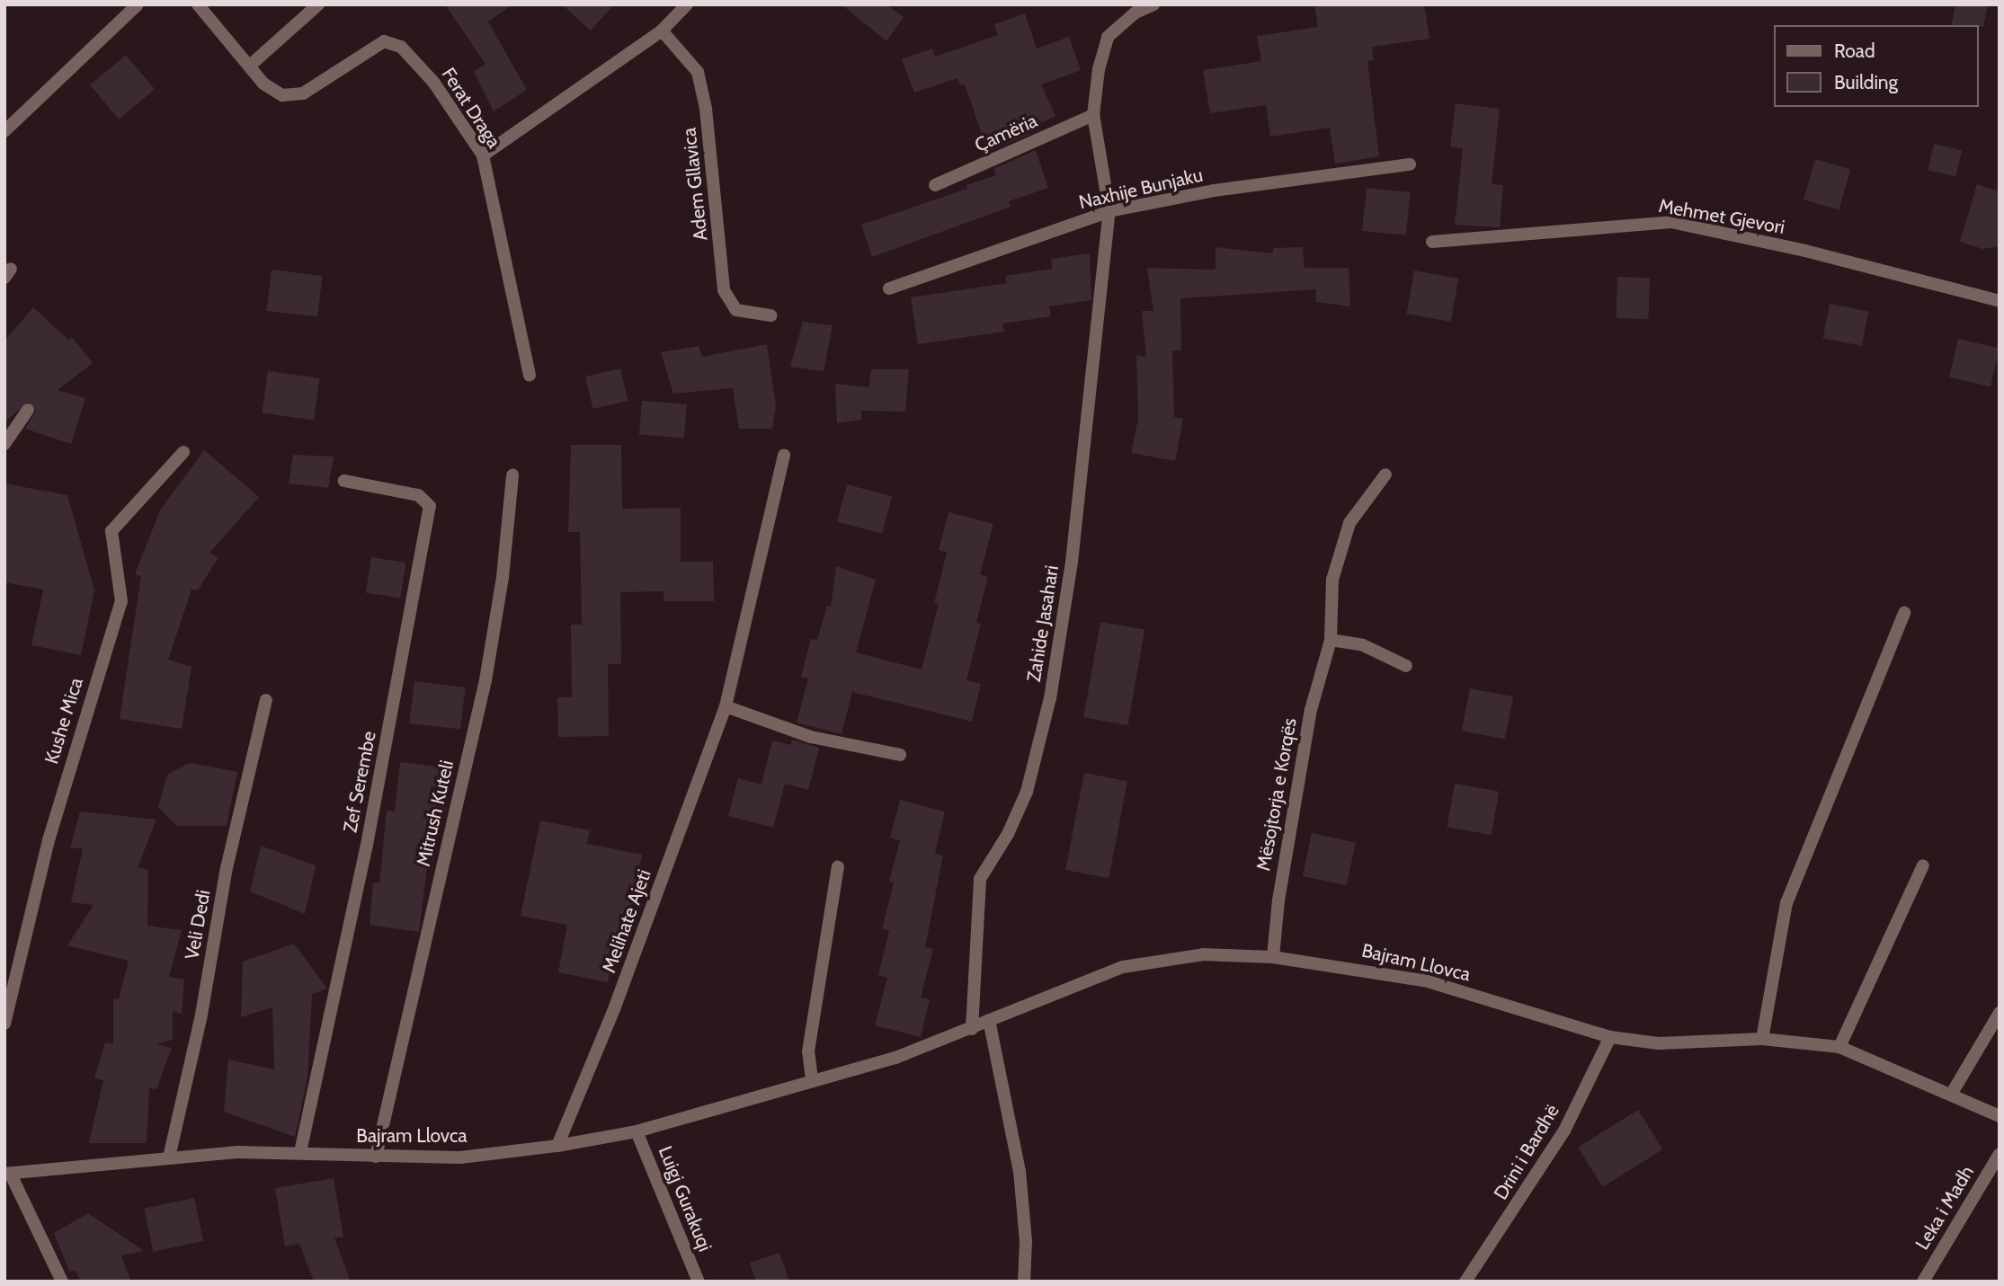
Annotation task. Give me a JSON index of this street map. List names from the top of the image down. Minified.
{"streets":{"street":["Ferat Draga","Çamëria","Adem Gllavica","Naxhije Bunjaku","Mehmet Gjevori","Zahide Jasahari","Kushe Mica","Zef Serembe","Mësojtorja e Korqës","Mitrush Kuteli","Melihate Ajeti","Veli Dedi","Bajram Llovca","Drini i Bardhë","Luigj Gurakuqi","Leka i Madh"]},"crossings":[["Naxhije Bunjaku","Zahide Jasahari"],["Zahide Jasahari","Bajram Llovca"],["Zef Serembe","Bajram Llovca"],["Mësojtorja e Korqës","Bajram Llovca"],["Mitrush Kuteli","Bajram Llovca"],["Melihate Ajeti","Bajram Llovca"],["Veli Dedi","Bajram Llovca"],["Bajram Llovca","Drini i Bardhë"],["Bajram Llovca","Luigj Gurakuqi"]],"legend":["Road","Building"]}
